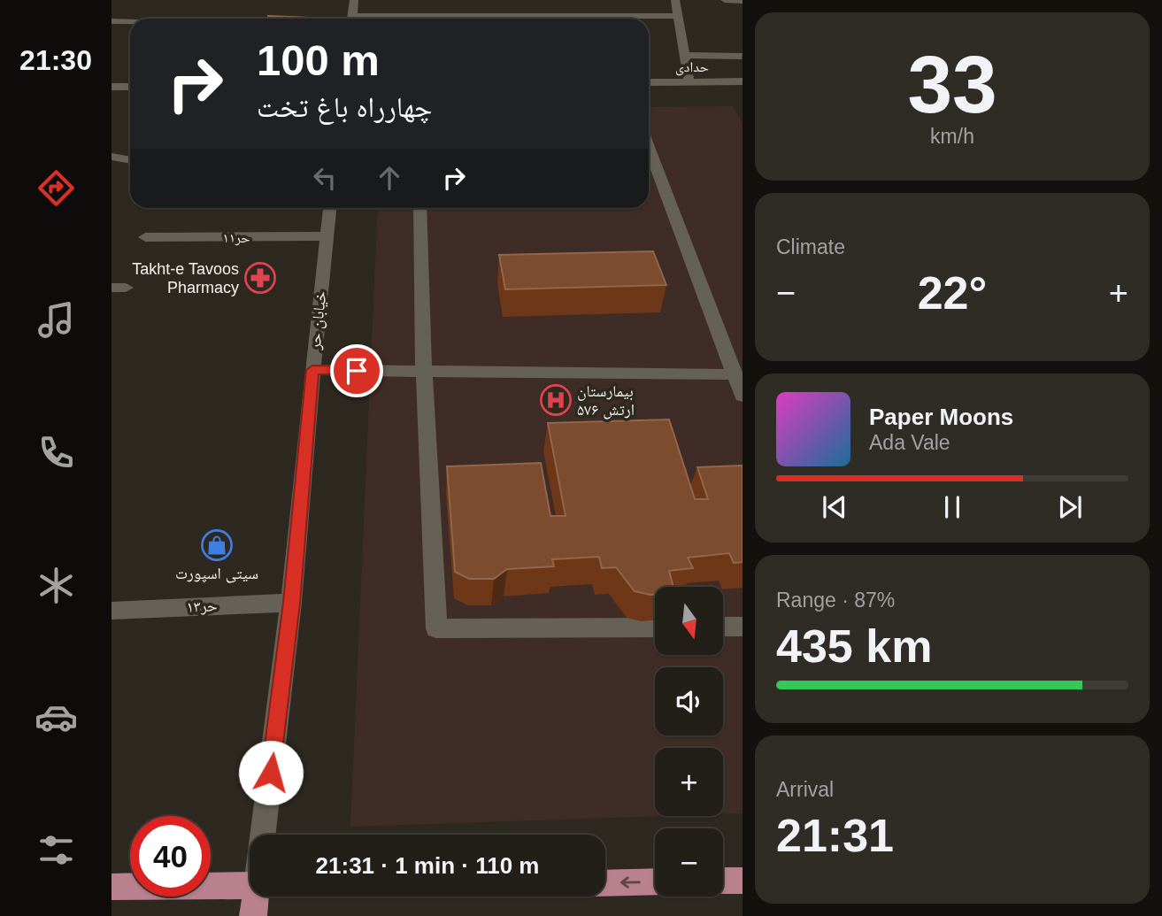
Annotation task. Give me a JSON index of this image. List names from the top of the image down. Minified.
{"streets":{"street":["حدادی","حر۱۱","خیابان حر","حر۱۳"]},"crossings":[["حر۱۱","خیابان حر"],["خیابان حر","حر۱۳"]],"places":{"pharmacy":["Takht-e Tavoos Pharmacy"],"hospital":["بیمارستان ۵۷۶ ارتش"],"shop":["سیتی اسپورت"]},"north":"bottom","page":{"tabs":"21:30","tile":[["33","km/h"],"Climate",["Range · 87%","435 km"],["Arrival","21:31"]],"turn":["100 m","چهارراه باغ تخت"],"heat":["−","22°","+"],"song":["Paper Moons","Ada Vale"],"map_buttons":["+","−"],"limit":"40","trip":"21:31 · 1 min · 110 m"}}
